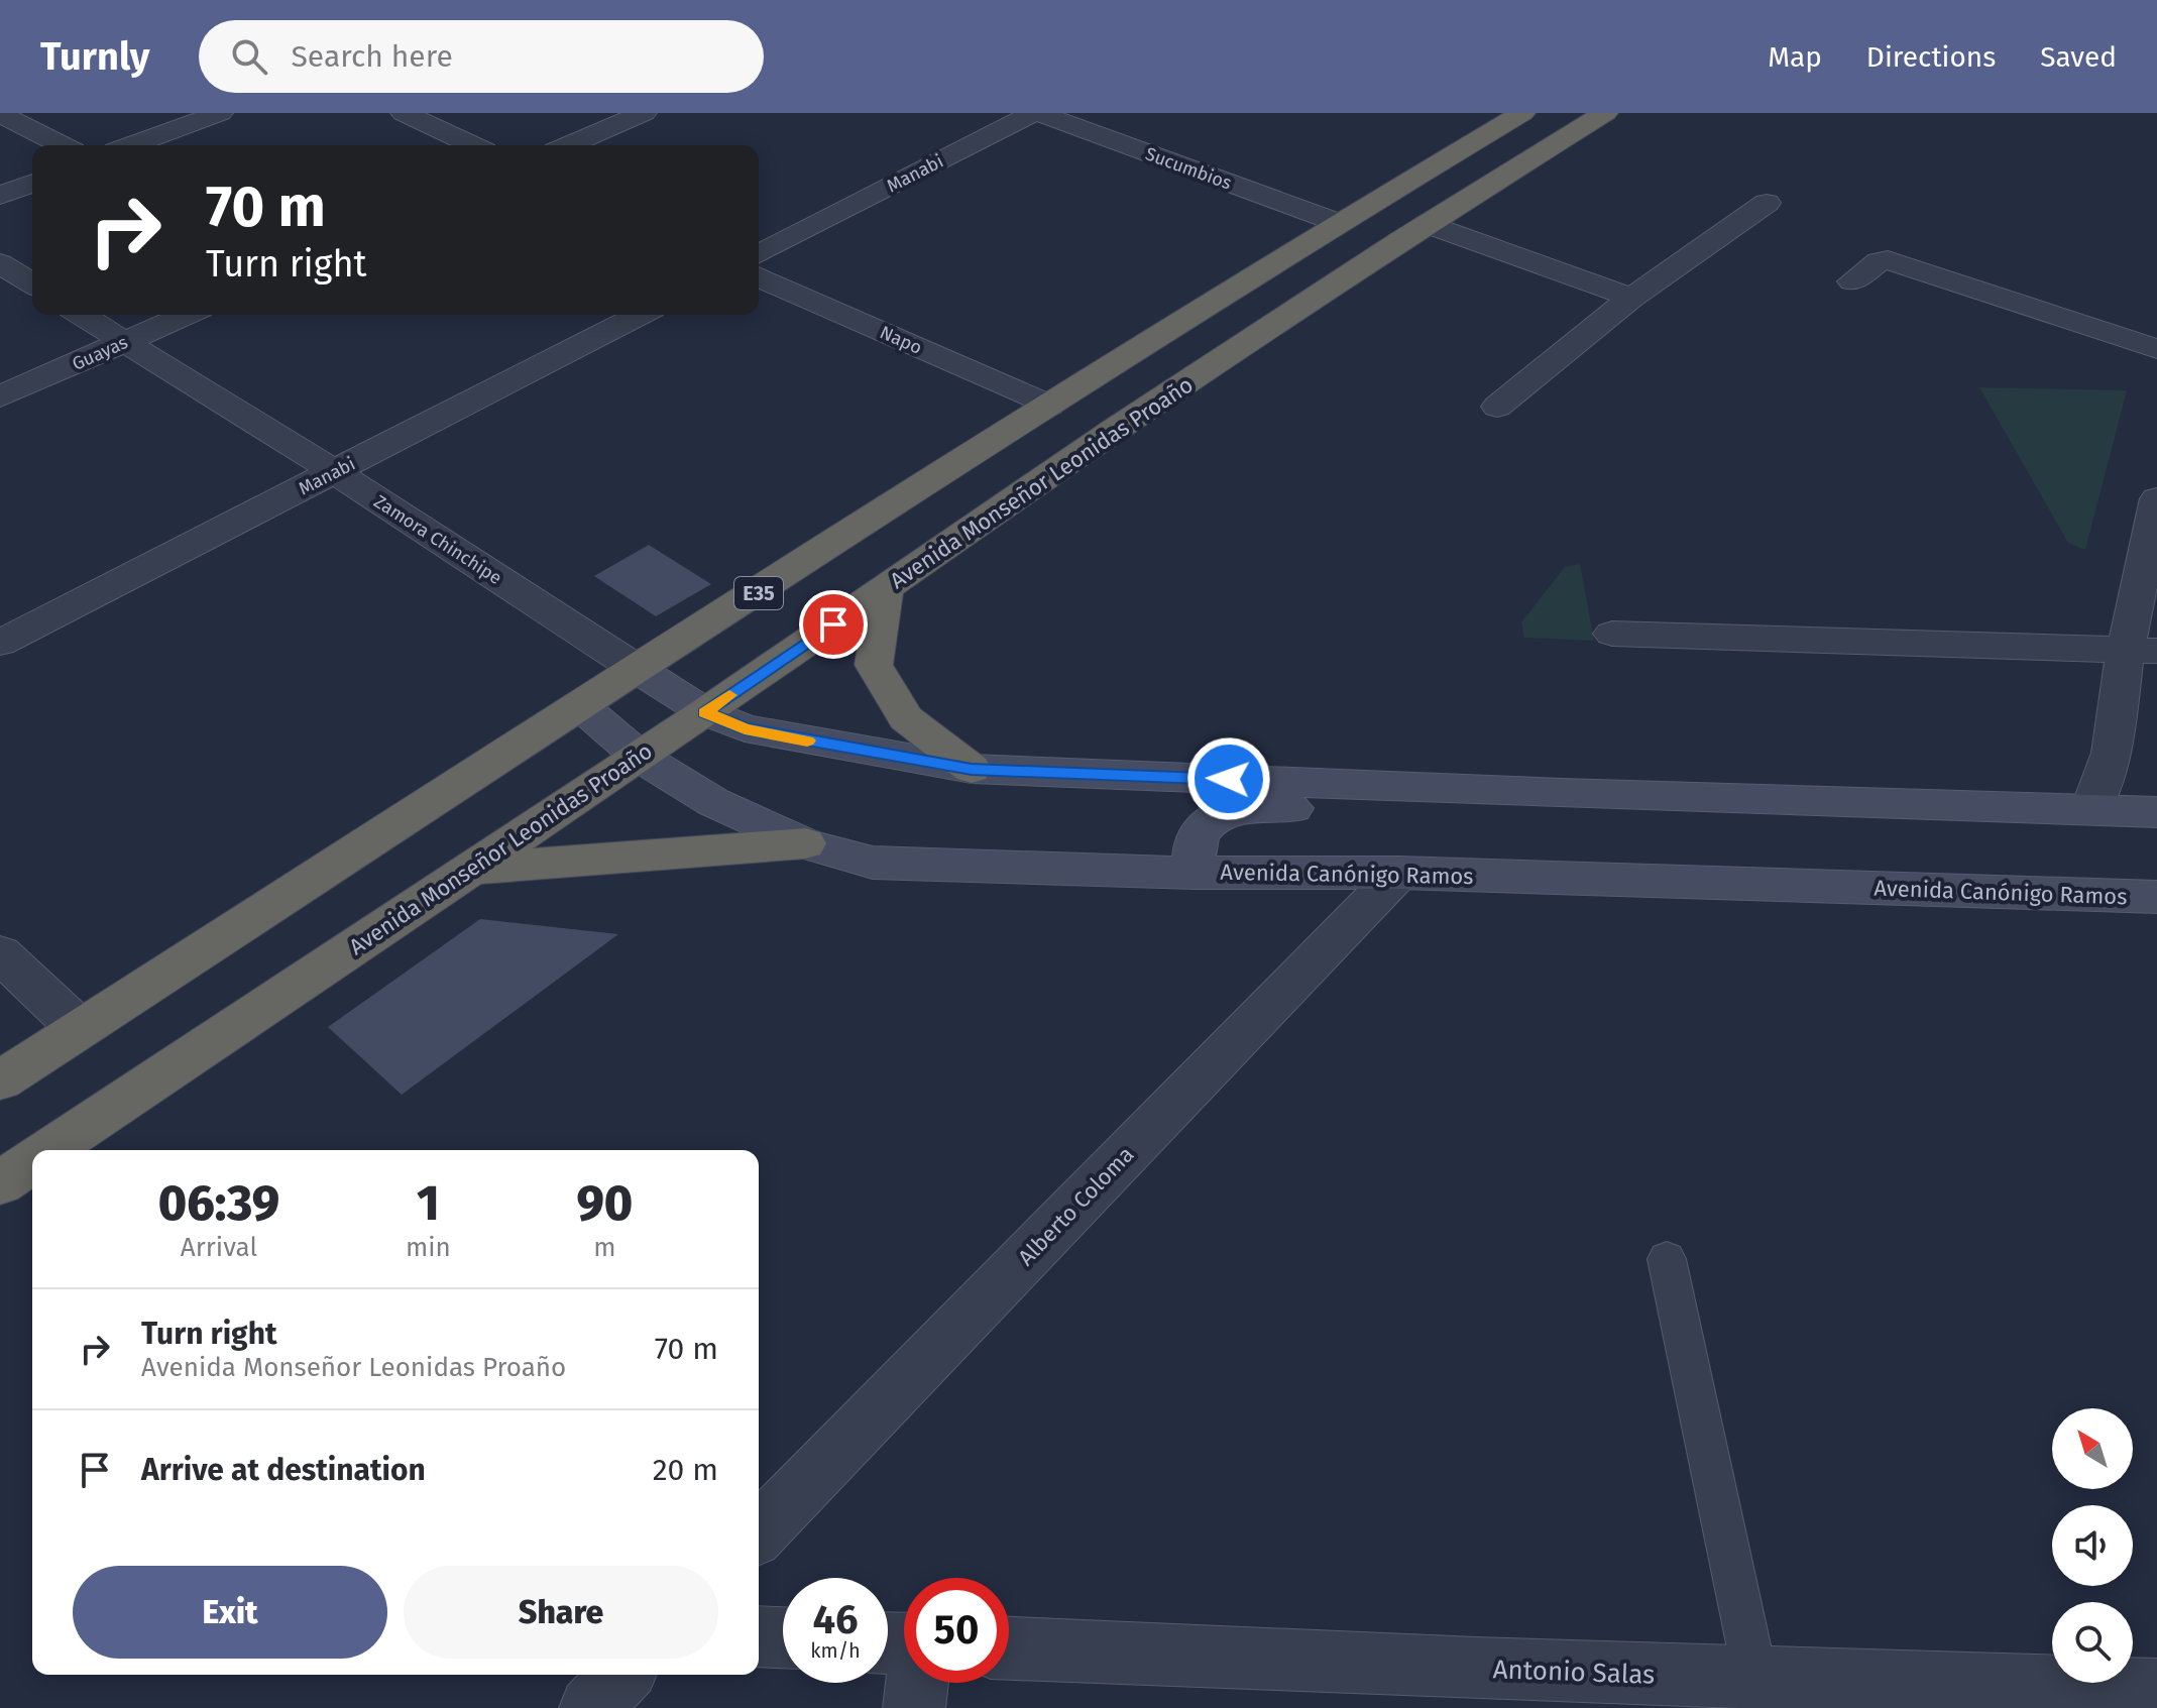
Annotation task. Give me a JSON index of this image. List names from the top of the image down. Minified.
{"streets":{"highway":["Avenida Monseñor Leonidas Proaño","E35"],"main road":["Avenida Canónigo Ramos"],"street":["Sucumbios","Manabi","Napo","Guayas","Zamora Chinchipe","Alberto Coloma","Antonio Salas"]},"crossings":[["Sucumbios","Manabi"],["Sucumbios","E35"],["Manabi","Zamora Chinchipe"],["Napo","E35"],["Guayas","Zamora Chinchipe"],["Avenida Monseñor Leonidas Proaño","Avenida Canónigo Ramos"],["Zamora Chinchipe","E35"],["E35","Avenida Canónigo Ramos"],["Avenida Canónigo Ramos","Alberto Coloma"]],"north":"top left","page":{"header":"Turnly","search":"Search here","nav":["Map","Directions","Saved"],"turn":["70 m","Turn right"],"eta":["06:39","Arrival","1","min","90","m"],"list":[{"name":"Turn right","note":"Avenida Monseñor Leonidas Proaño","value":"70 m"},{"name":"Arrive at destination","value":"20 m"}],"buttons":["Exit","Share"],"speed":"46 km/h","limit":"50"}}
